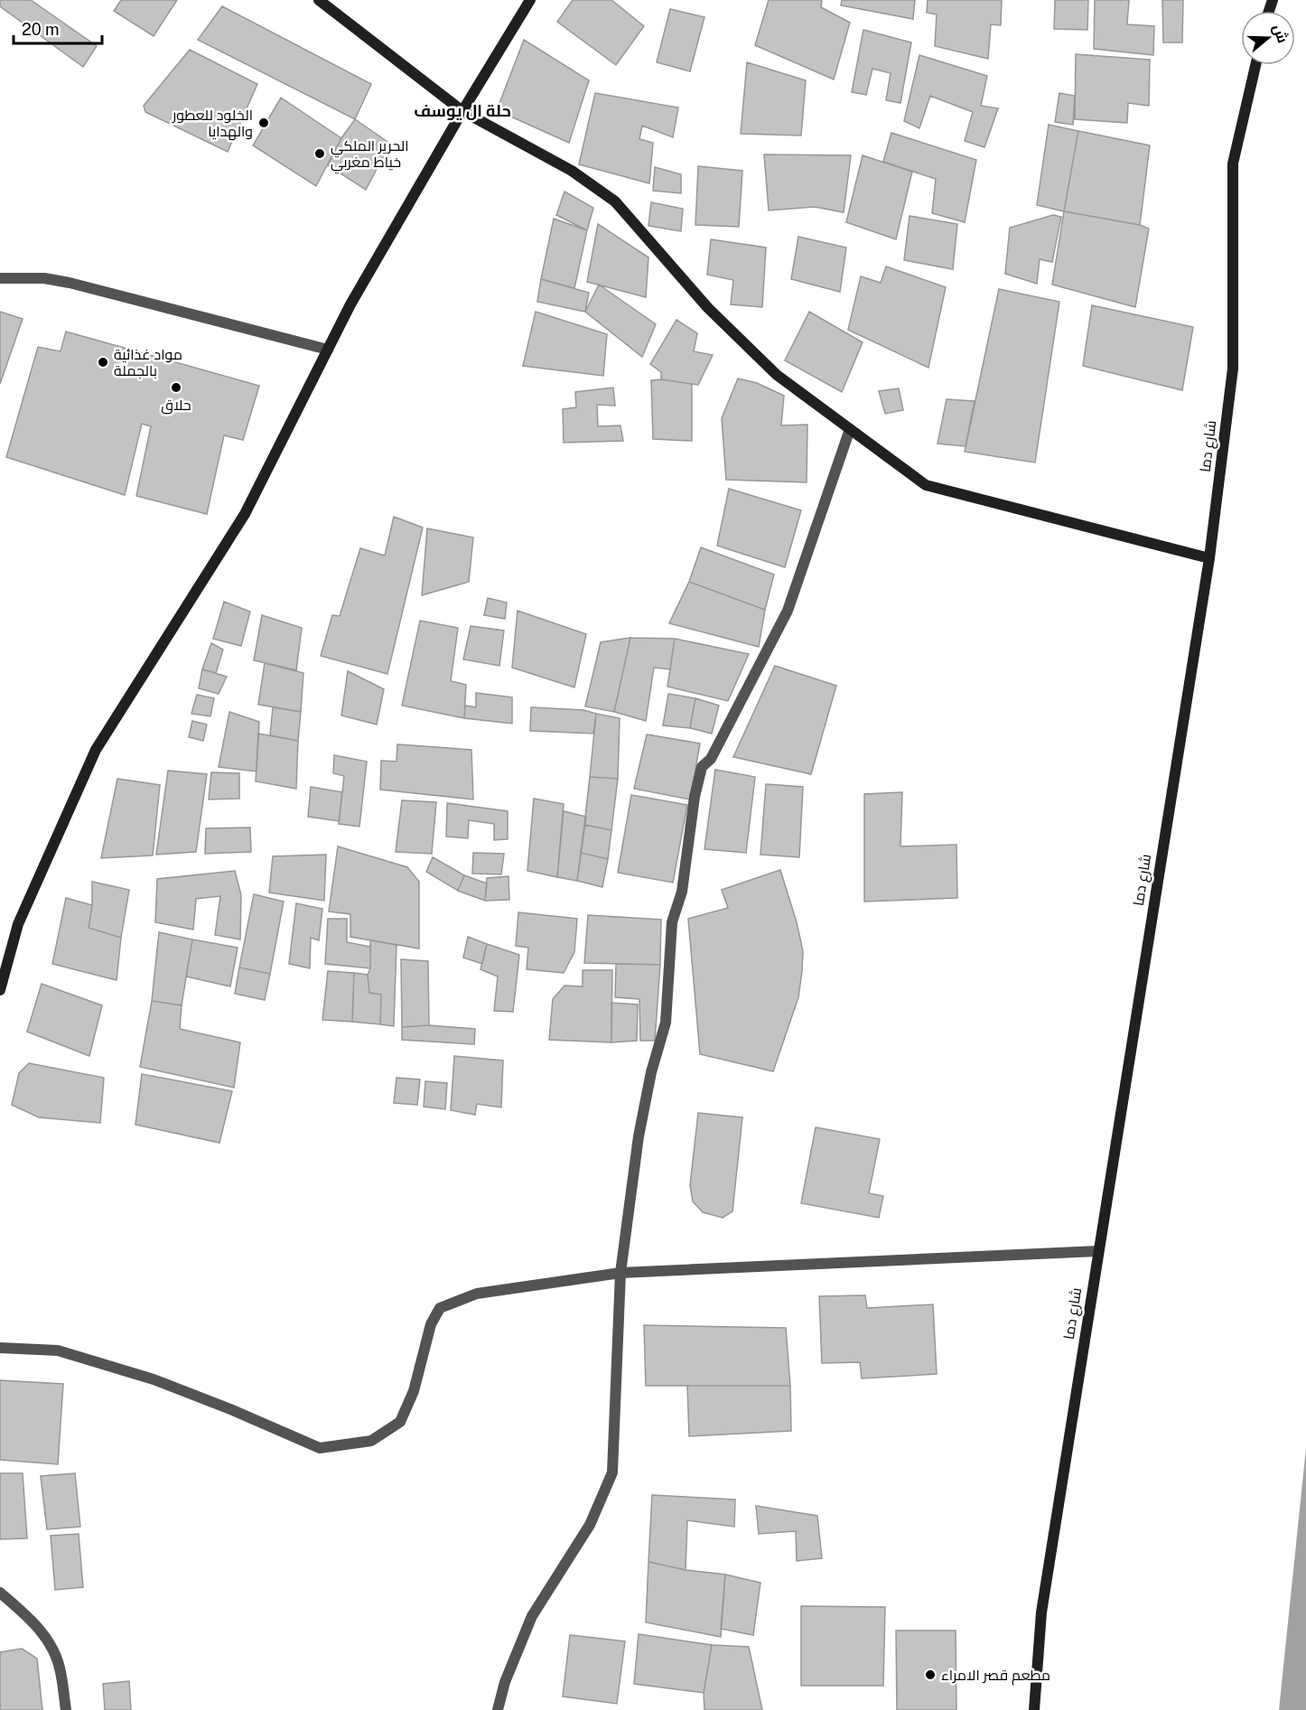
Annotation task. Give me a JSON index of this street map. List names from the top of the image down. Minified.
{"streets":{"street":["شارع دما"]},"districts":["حلة ال يوسف"],"places":["الخلود للعطور والهدايا","الحرير الملكي خياط مغربي","مواد غذائية بالجملة","حلاق","مطعم قصر الامراء"],"scale_bar":"20 m","north":"right"}
